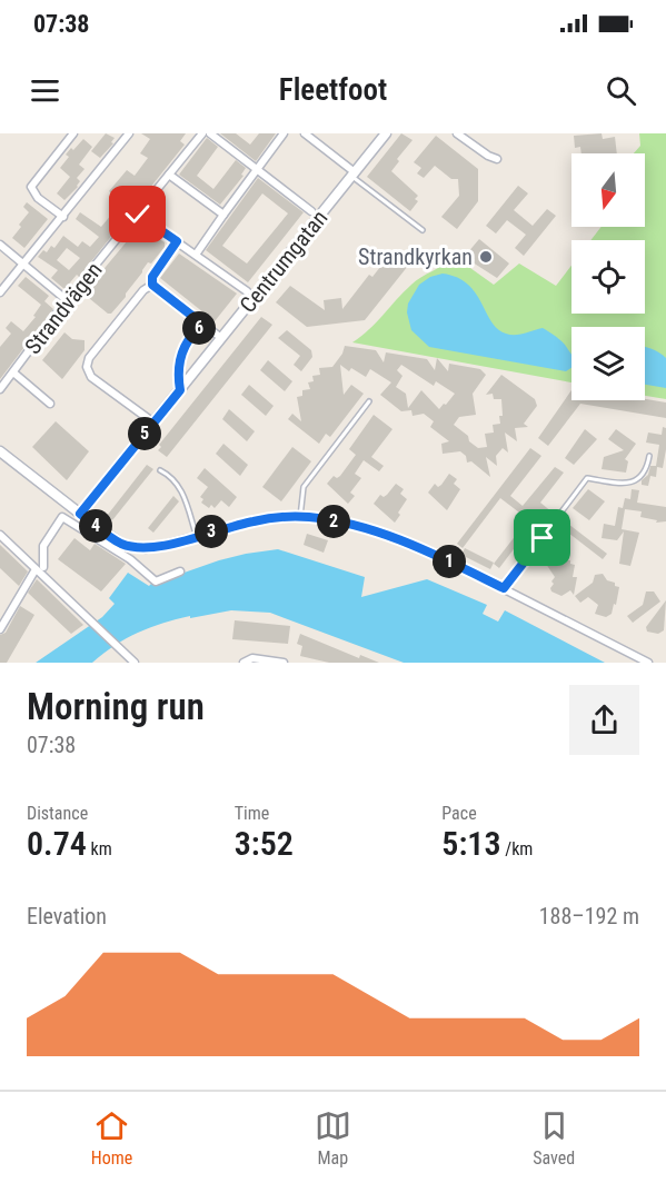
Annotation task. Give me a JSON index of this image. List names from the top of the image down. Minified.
{"streets":{"street":["Centrumgatan","Strandvägen"]},"places":["Strandkyrkan"],"north":"bottom","page":{"status":"07:38","header":"Fleetfoot","pins":["6","5","2","4","3","1"],"heading":["Morning run","07:38"],"stats":[["Distance","0.74 km"],["Time","3:52"],["Pace","5:13 /km"]],"chart":["Elevation","188–192 m"],"tabs":["Home","Map","Saved"]}}
